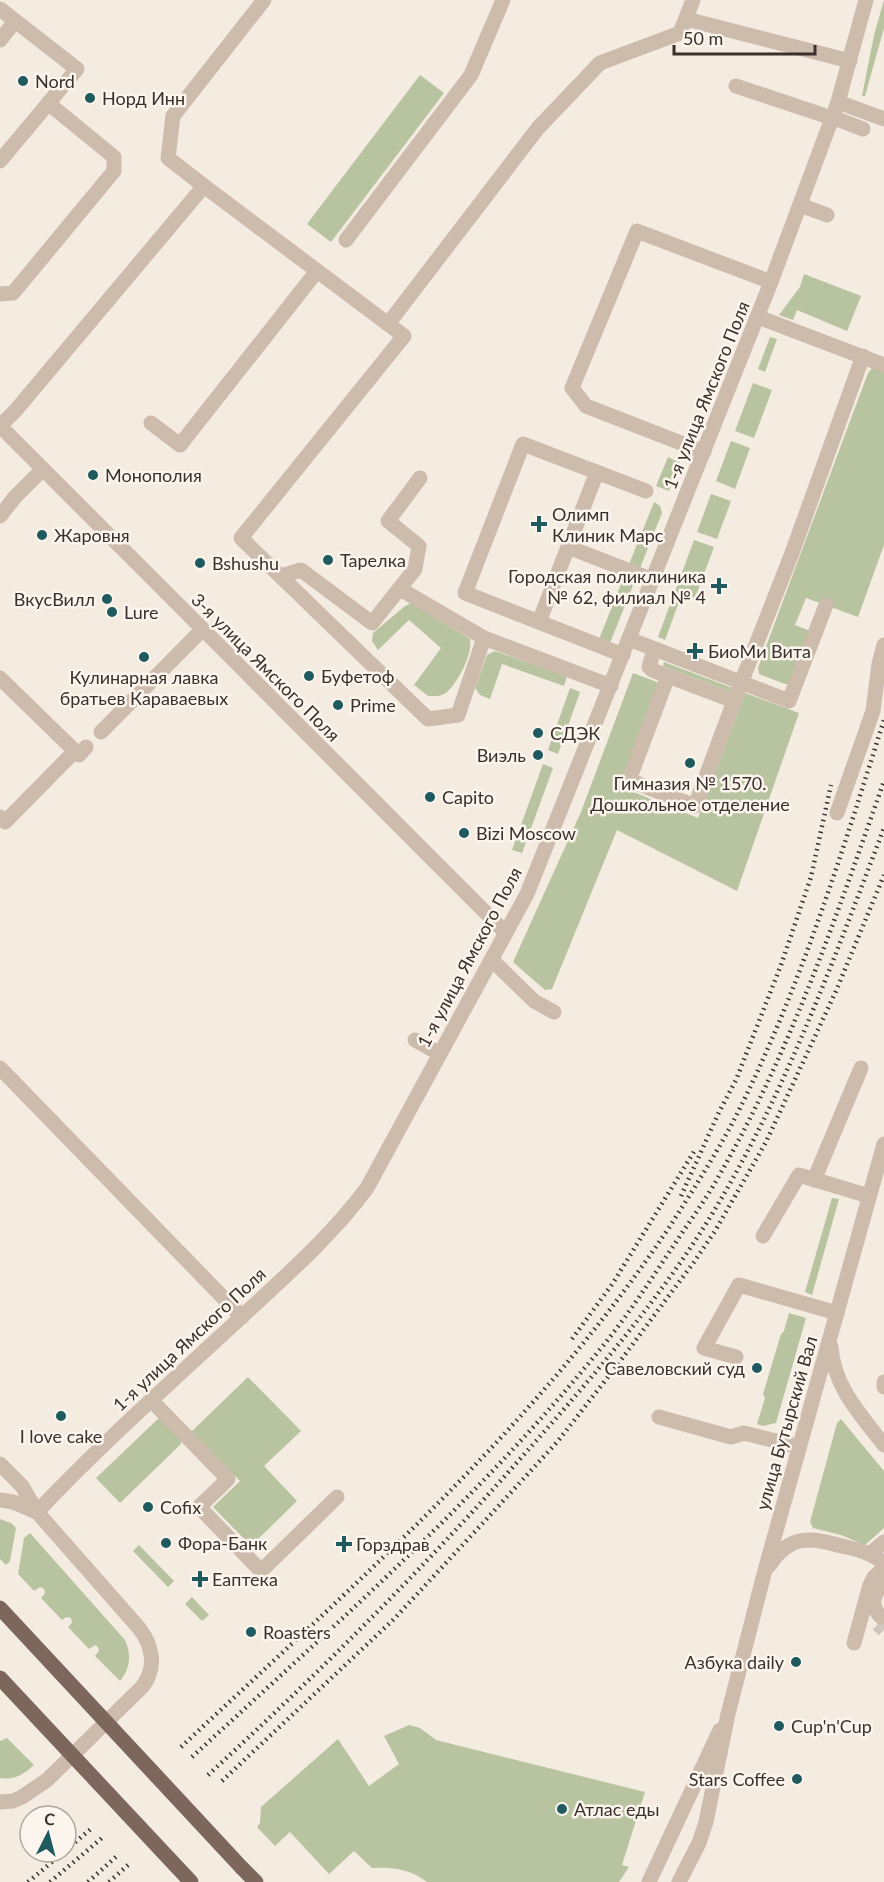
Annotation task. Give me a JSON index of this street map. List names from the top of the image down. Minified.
{"streets":{"street":["1-я улица Ямского Поля","3-я улица Ямского Поля","улица Бутырский Вал"]},"crossings":[["1-я улица Ямского Поля","3-я улица Ямского Поля"]],"places":{"other":["Nord","Норд Инн","Монополия","Жаровня","Тарелка","Bshushu","ВкусВилл","Lure","Кулинарная лавка братьев Караваевых","Буфетоф","Prime","СДЭК","Виэль","Гимназия № 1570. Дошкольное отделение","Capito","Bizi Moscow","Савеловский cуд","I love cake","Cofix","Фора-Банк","Roasters","Азбука daily","Cup'n'Cup","Stars Coffee","Атлас еды"],"health":["Олимп Клиник Марс","Городская поликлиника № 62, филиал № 4","БиоМи Вита","Горздрав","Еаптека"]},"scale_bar":"50 m","north":"top"}
